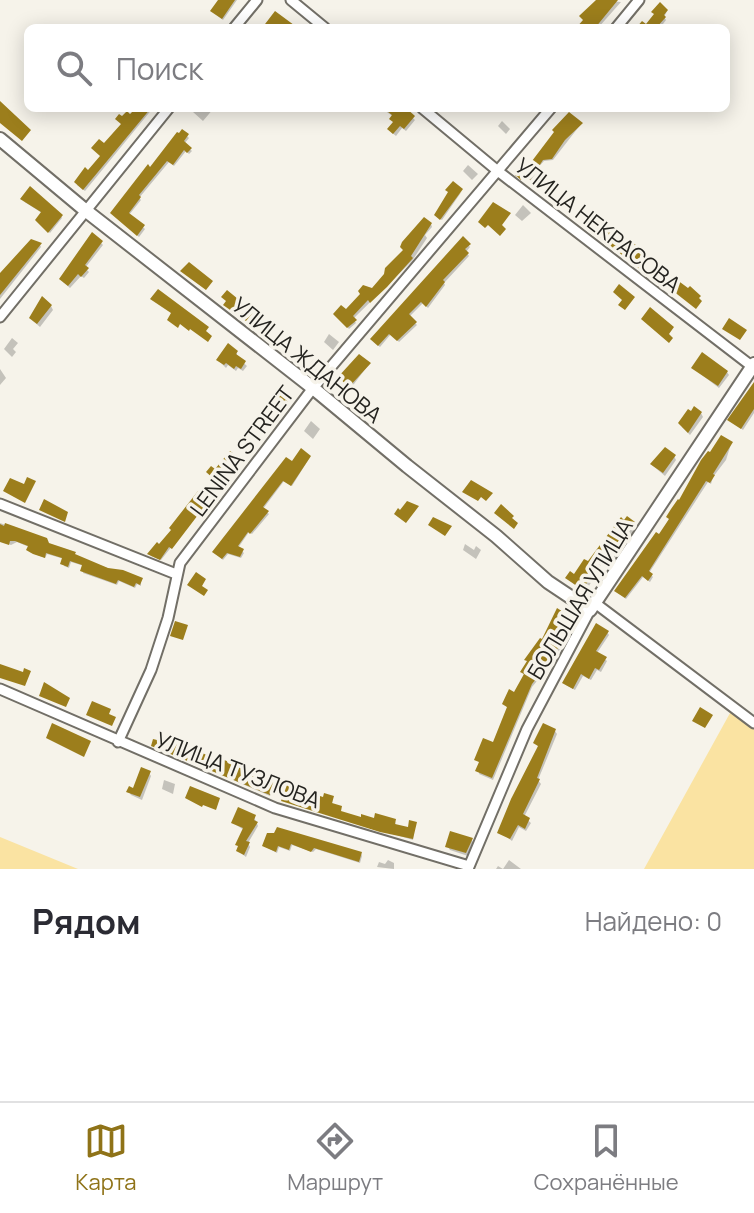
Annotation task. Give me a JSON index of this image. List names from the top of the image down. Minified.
{"streets":{"street":["УЛИЦА НЕКРАСОВА","УЛИЦА ЖДАНОВА","LENINA STREET","БОЛЬШАЯ УЛИЦА","УЛИЦА ТУЗЛОВА"]},"crossings":[["УЛИЦА НЕКРАСОВА","LENINA STREET"],["УЛИЦА НЕКРАСОВА","БОЛЬШАЯ УЛИЦА"],["УЛИЦА ЖДАНОВА","LENINA STREET"],["УЛИЦА ЖДАНОВА","БОЛЬШАЯ УЛИЦА"],["LENINA STREET","УЛИЦА ТУЗЛОВА"],["БОЛЬШАЯ УЛИЦА","УЛИЦА ТУЗЛОВА"]],"page":{"search":"Поиск","heading":["Рядом","Найдено: 0"],"nav":["Карта","Маршрут","Сохранённые"]}}
